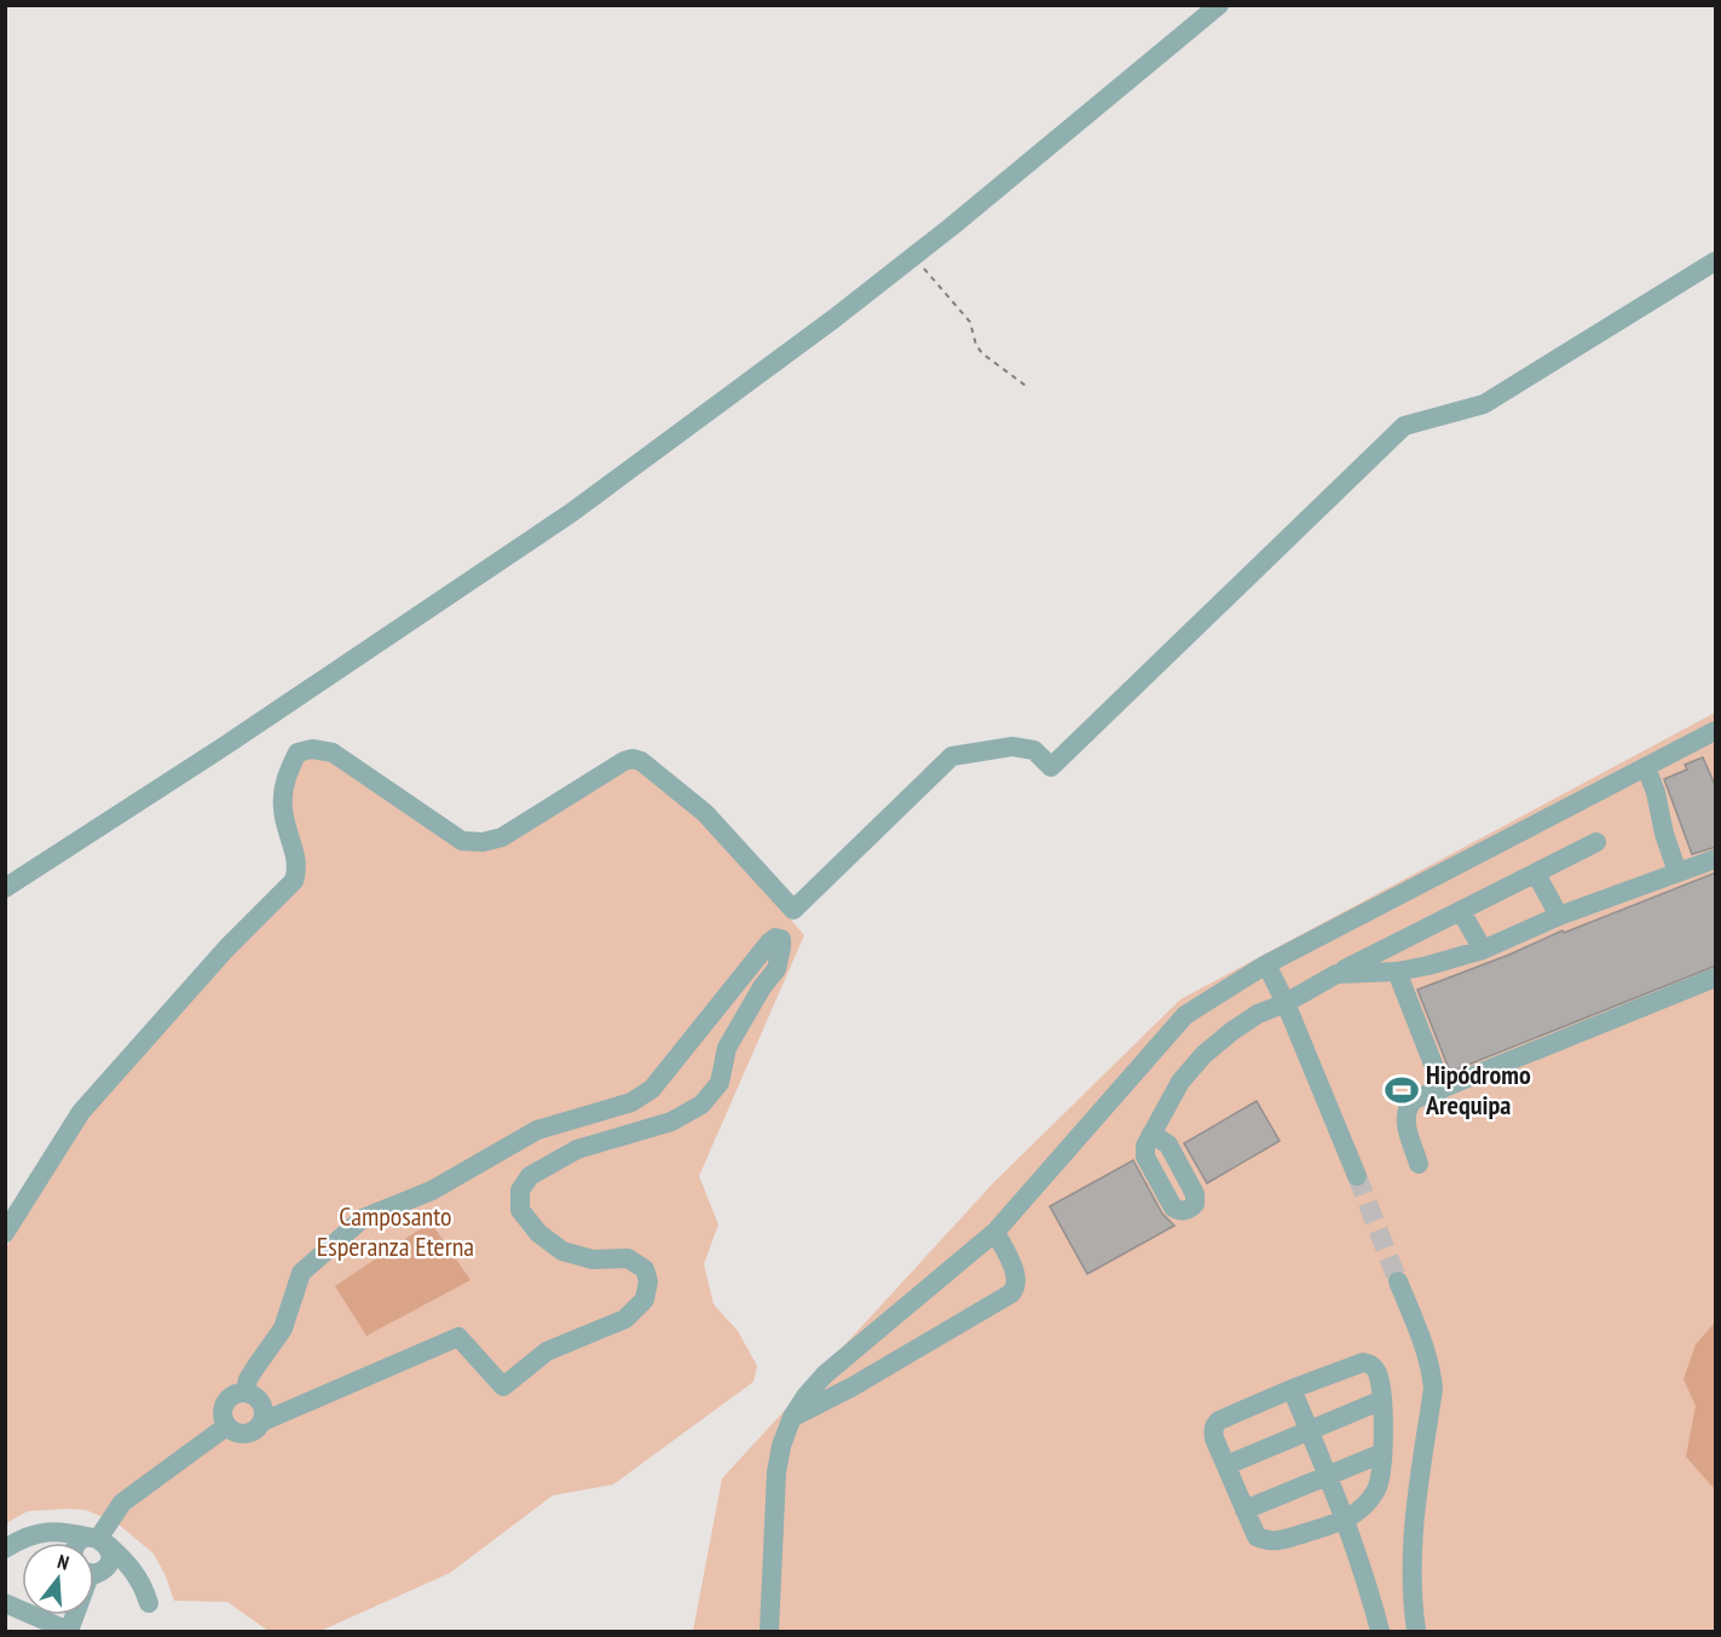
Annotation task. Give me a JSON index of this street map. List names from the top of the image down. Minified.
{"parks":["Camposanto Esperanza Eterna"],"places":{"sports":["Hipódromo Arequipa"]},"north":"top"}
